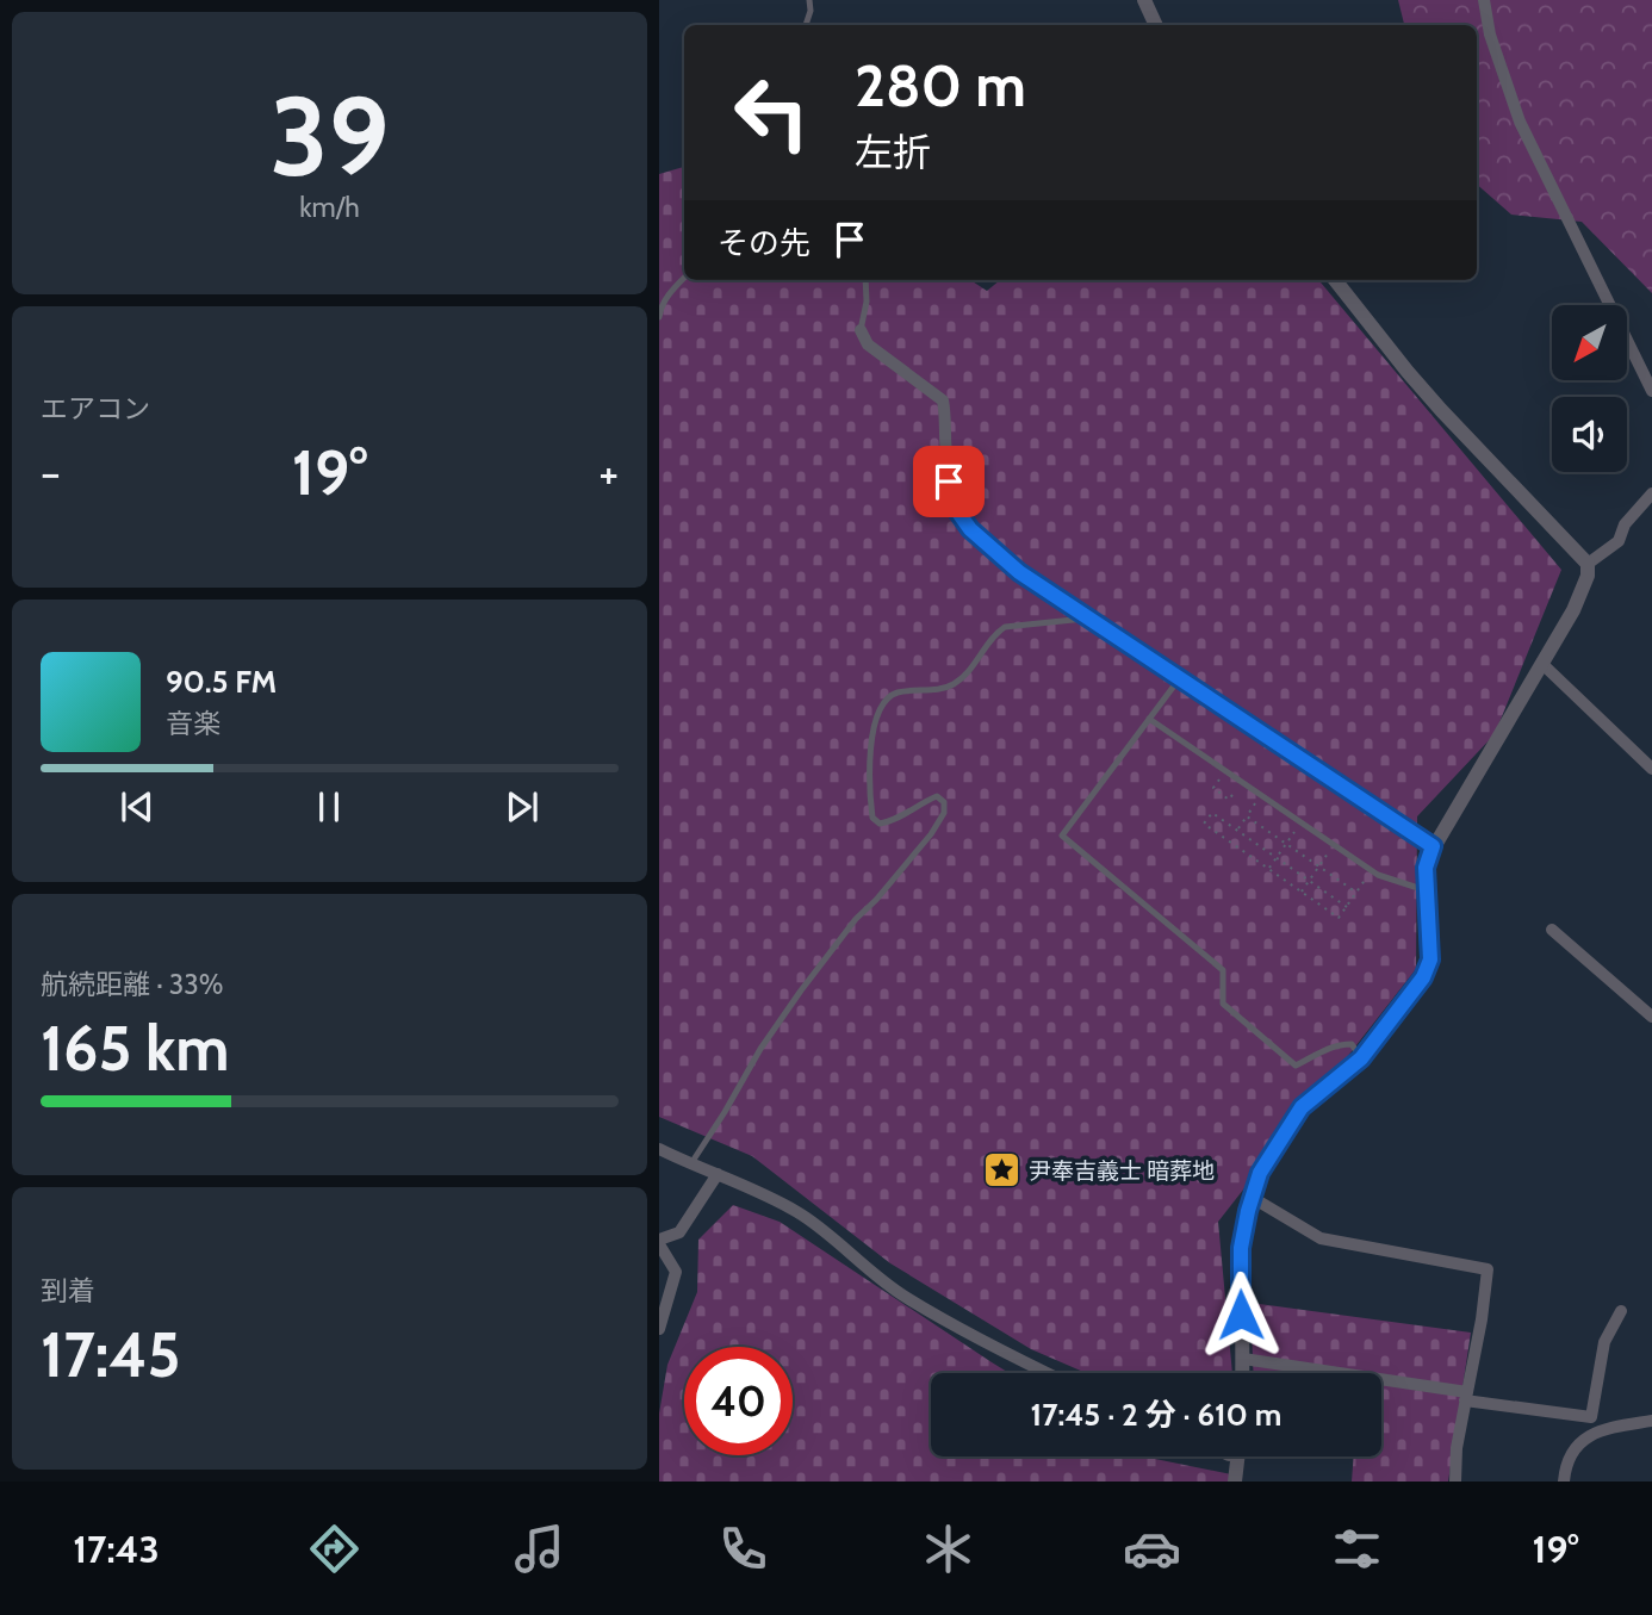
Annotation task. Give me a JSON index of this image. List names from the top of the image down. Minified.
{"places":{"place":["尹奉吉義士 暗葬地"]},"north":"bottom left","page":{"tile":[["39","km/h"],"エアコン",["航続距離 · 33%","165 km"],["到着","17:45"]],"turn":["280 m","左折"],"then":"その先","heat":["−","19°","+"],"song":["90.5 FM","音楽"],"limit":"40","trip":"17:45 · 2 分 · 610 m","tabs":["17:43","19°"]}}
